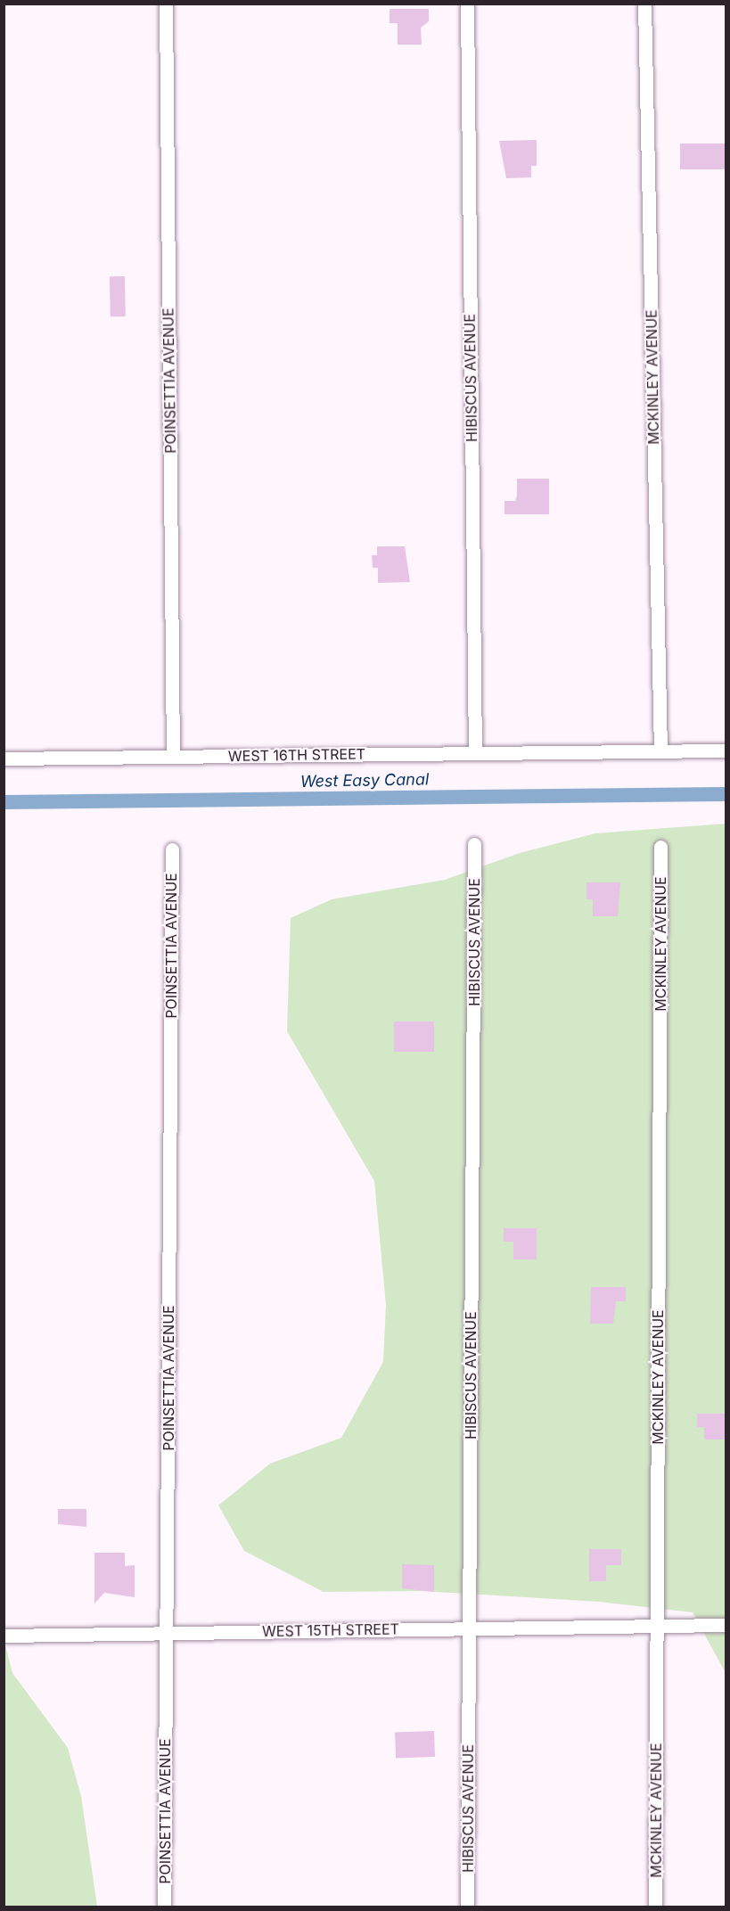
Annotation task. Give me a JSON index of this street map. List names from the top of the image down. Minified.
{"streets":{"street":["MCKINLEY AVENUE","HIBISCUS AVENUE","POINSETTIA AVENUE","WEST 16TH STREET","WEST 15TH STREET"]},"crossings":[["MCKINLEY AVENUE","WEST 16TH STREET"],["MCKINLEY AVENUE","WEST 15TH STREET"],["HIBISCUS AVENUE","WEST 16TH STREET"],["HIBISCUS AVENUE","WEST 15TH STREET"],["POINSETTIA AVENUE","WEST 16TH STREET"],["POINSETTIA AVENUE","WEST 15TH STREET"]],"water":["West Easy Canal"]}
